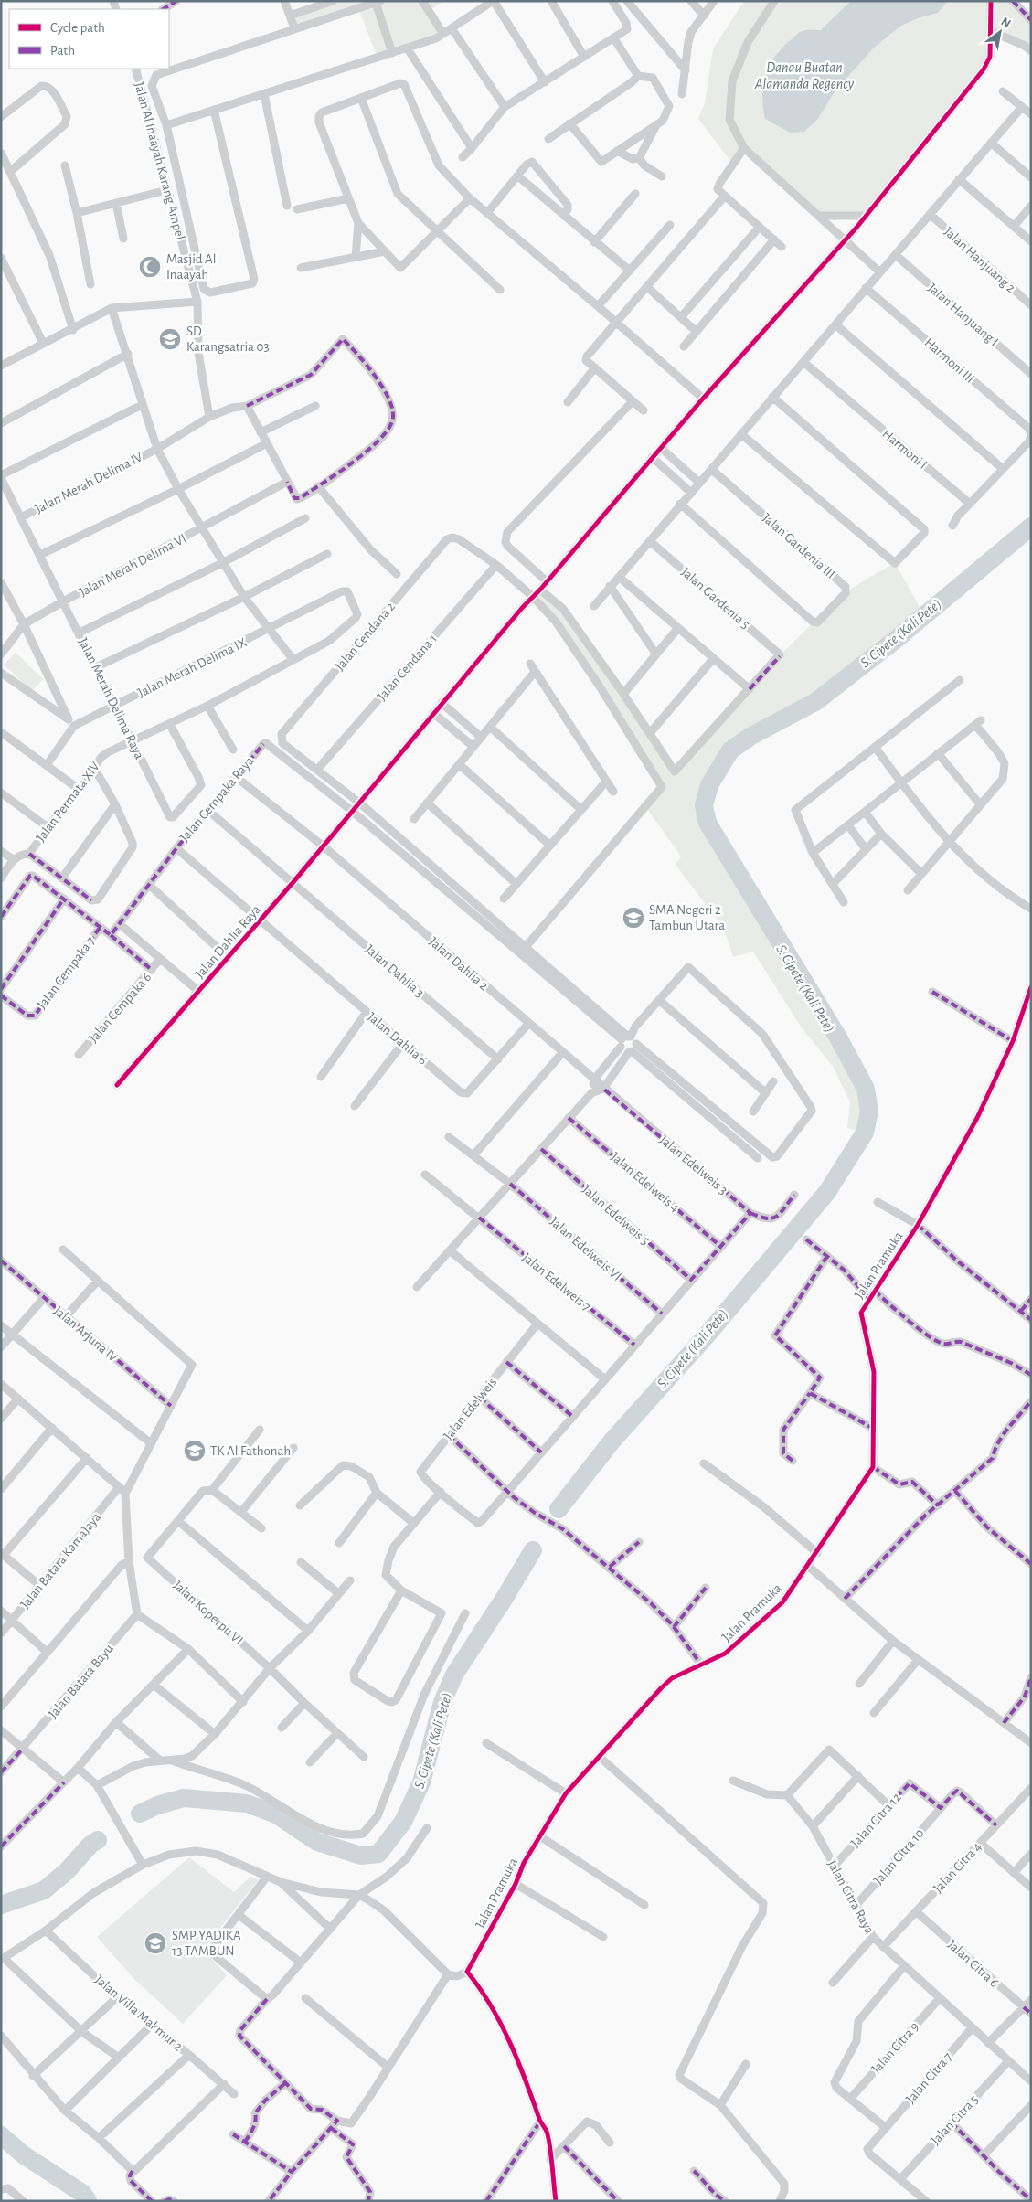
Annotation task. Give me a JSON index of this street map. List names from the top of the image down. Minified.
{"streets":{"street":["Jalan Al Inaayah Karang Ampel","Jalan Hanjuang 2","Jalan Hanjuang I","Harmoni III","Harmoni I","Jalan Merah Delima IV","Jalan Gardenia III","Jalan Merah Delima VI","Jalan Gardenia 5","Jalan Cendana 2","Jalan Merah Delima IX","Jalan Cendana 1","Jalan Merah Delima Raya","Jalan Cempaka Raya","Jalan Permata XIV","Jalan Dahlia Raya","Jalan Dahlia 2","Jalan Dahlia 3","Jalan Cempaka 7","Jalan Cempaka 6","Jalan Dahlia 6","Jalan Edelweis 3","Jalan Edelweis 4","Jalan Edelweis 5","Jalan Edelweis VI","Jalan Pramuka","Jalan Edelweis 7","Jalan Arjuna IV","Jalan Edelweis","Jalan Batara KamaJaya","Jalan Koperpu VI","Jalan Batara Bayu","Jalan Citra 12","Jalan Citra 10","Jalan Citra 4","Jalan Citra Raya","Jalan Citra 6","Jalan Villa Makmur 2","Jalan Citra 9","Jalan Citra 7","Jalan Citra 5"]},"crossings":[["Jalan Al Inaayah Karang Ampel","Jalan Merah Delima IV"],["Jalan Merah Delima IV","Jalan Merah Delima Raya"],["Jalan Merah Delima VI","Jalan Merah Delima Raya"],["Jalan Cendana 2","Jalan Cendana 1"],["Jalan Cendana 2","Jalan Dahlia Raya"],["Jalan Merah Delima IX","Jalan Merah Delima Raya"],["Jalan Merah Delima IX","Jalan Permata XIV"],["Jalan Merah Delima Raya","Jalan Permata XIV"],["Jalan Cempaka Raya","Jalan Dahlia Raya"],["Jalan Cempaka Raya","Jalan Dahlia 2"],["Jalan Cempaka Raya","Jalan Dahlia 3"],["Jalan Cempaka Raya","Jalan Dahlia 6"],["Jalan Dahlia Raya","Jalan Dahlia 2"],["Jalan Dahlia Raya","Jalan Dahlia 3"],["Jalan Dahlia Raya","Jalan Dahlia 6"],["Jalan Dahlia 2","Jalan Dahlia 6"],["Jalan Dahlia 2","Jalan Edelweis 3"],["Jalan Dahlia 3","Jalan Dahlia 6"],["Jalan Citra 12","Jalan Citra 10"],["Jalan Citra 12","Jalan Citra Raya"],["Jalan Citra 10","Jalan Citra 4"],["Jalan Citra 10","Jalan Citra Raya"],["Jalan Citra 4","Jalan Citra Raya"],["Jalan Citra 4","Jalan Citra 6"],["Jalan Citra Raya","Jalan Citra 9"],["Jalan Citra Raya","Jalan Citra 7"],["Jalan Citra Raya","Jalan Citra 5"],["Jalan Citra 7","Jalan Citra 5"]],"water":["Danau Buatan Alamanda Regency","S. Cipete (Kali Pete)"],"places":{"mosque":["Masjid Al Inaayah"],"school or university":["SD Karangsatria 03","SMA Negeri 2 Tambun Utara","TK Al Fathonah","SMP YADIKA 13 TAMBUN"]},"legend":["Cycle path","Path"],"north":"top right"}
